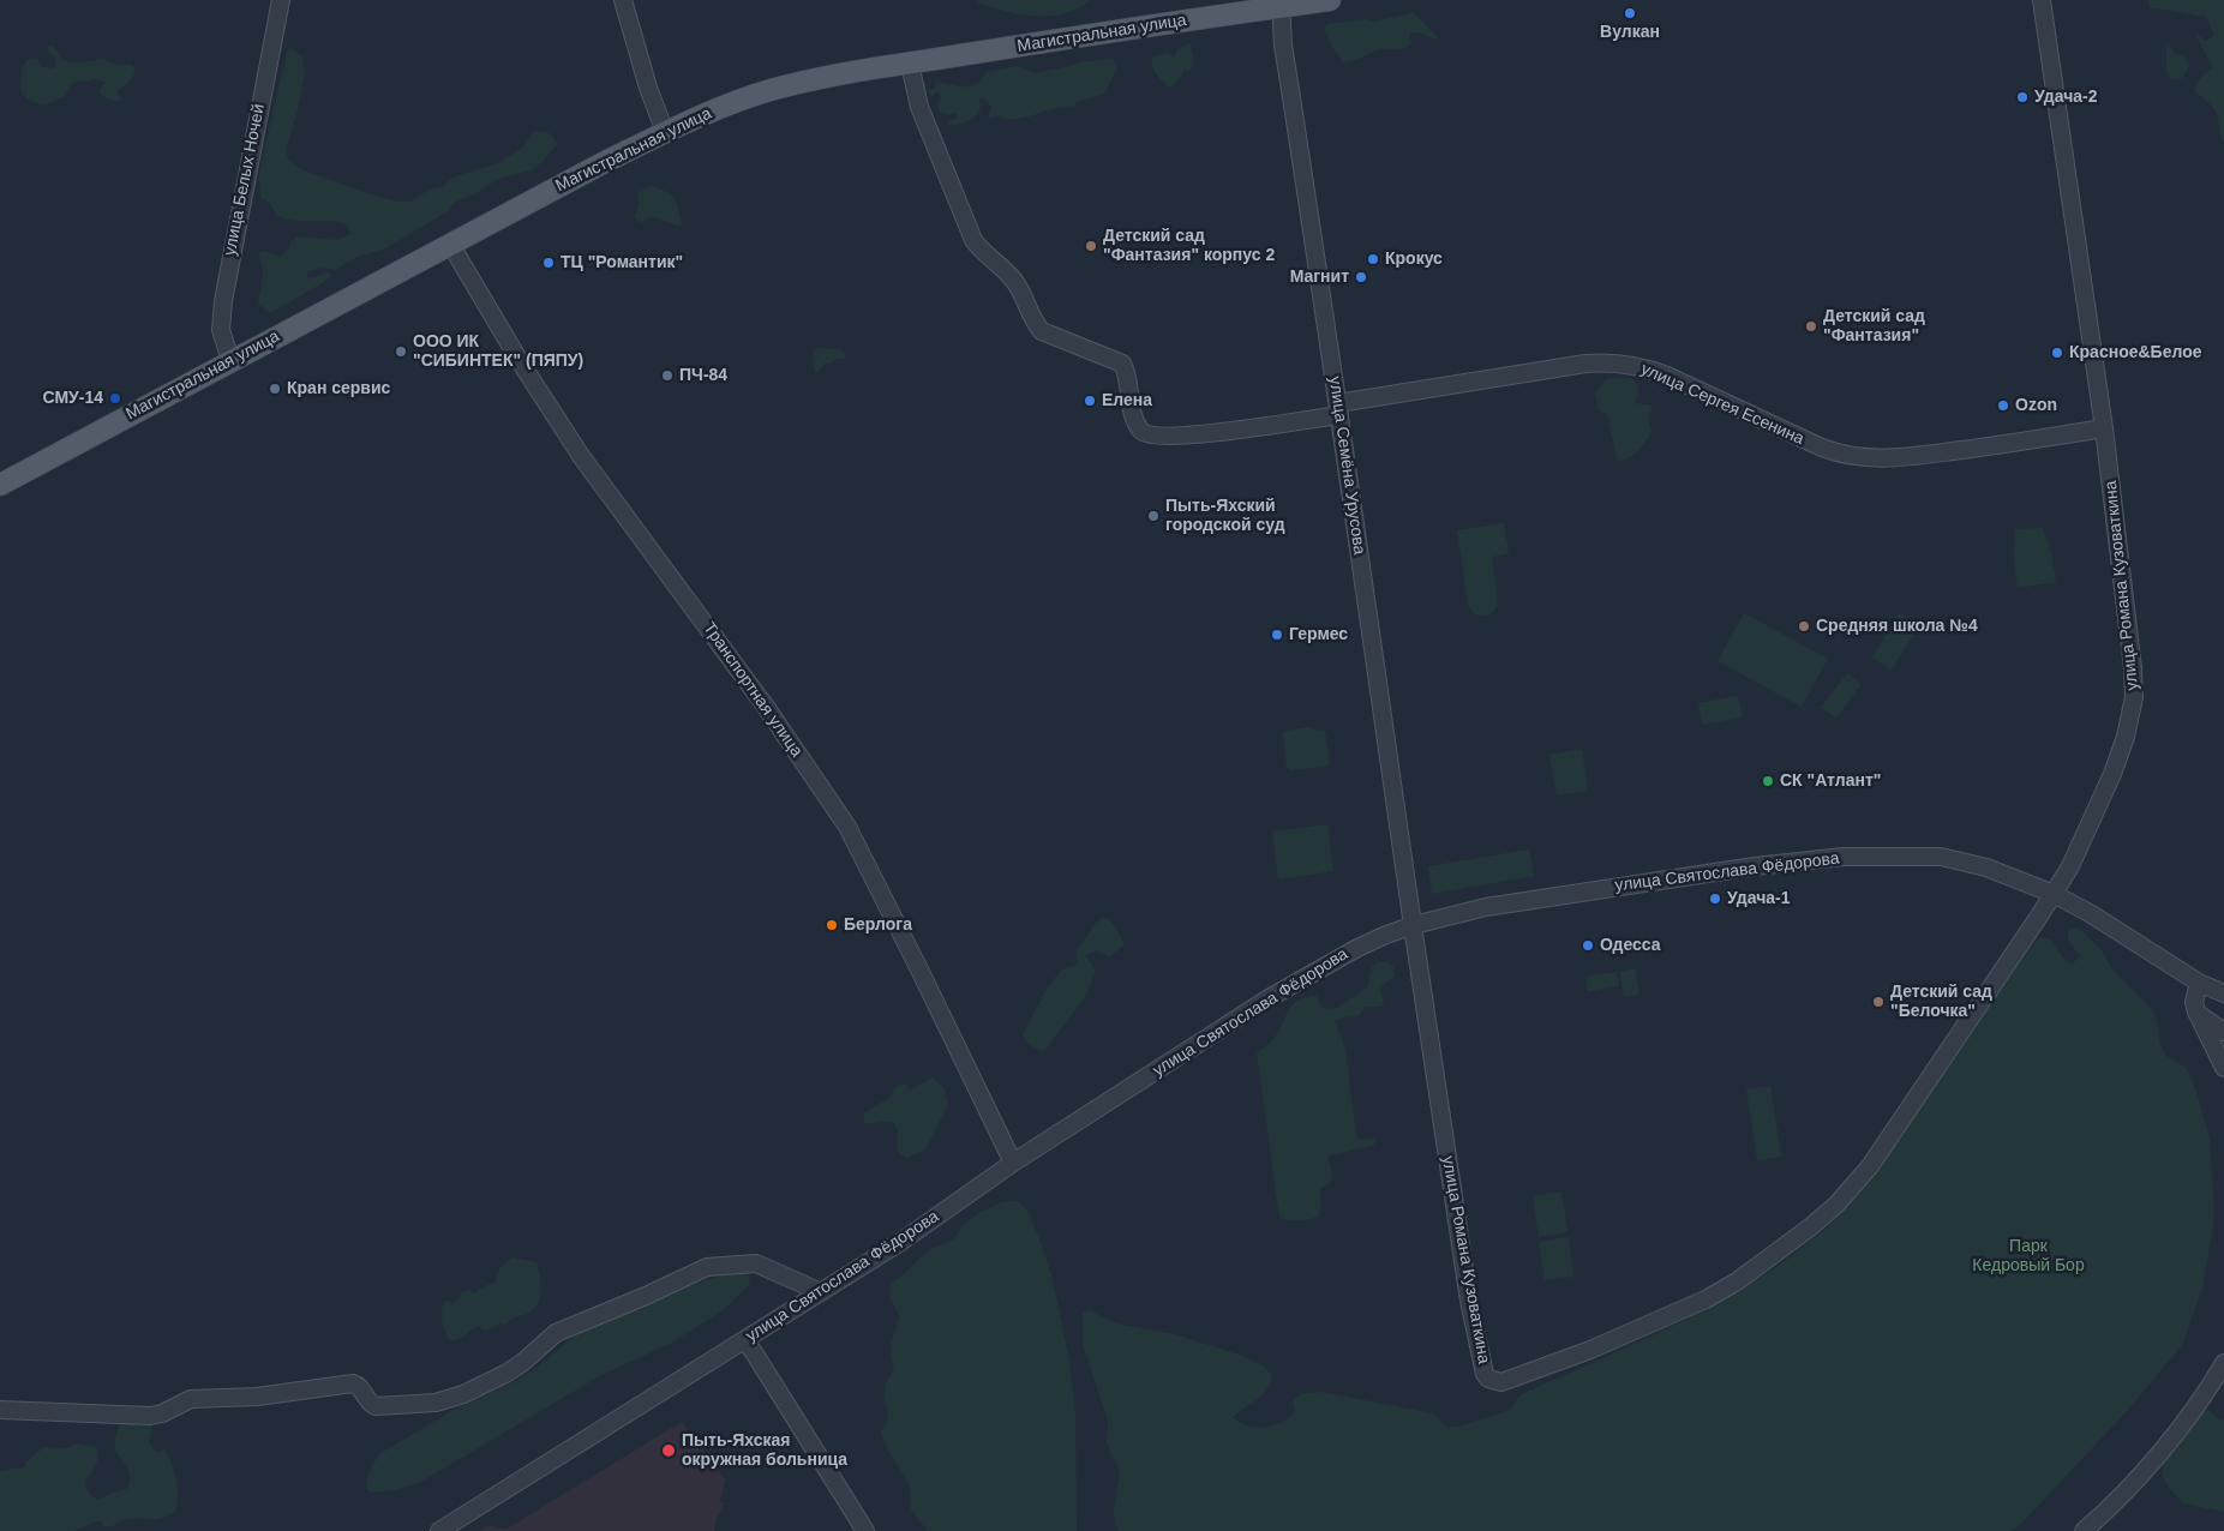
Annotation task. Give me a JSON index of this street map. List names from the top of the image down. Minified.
{"streets":{"main road":["Магистральная улица"],"street":["улица Белых Ночей","улица Сергея Есенина","улица Семёна Урусова","улица Романа Кузоваткина","Транспортная улица","улица Святослава Фёдорова"]},"crossings":[["Магистральная улица","улица Белых Ночей"],["Магистральная улица","улица Сергея Есенина"],["Магистральная улица","улица Семёна Урусова"],["Магистральная улица","Транспортная улица"],["улица Сергея Есенина","улица Семёна Урусова"],["улица Сергея Есенина","улица Романа Кузоваткина"],["улица Семёна Урусова","улица Романа Кузоваткина"],["улица Семёна Урусова","улица Святослава Фёдорова"],["улица Романа Кузоваткина","улица Святослава Фёдорова"],["Транспортная улица","улица Святослава Фёдорова"]],"parks":["Парк Кедровый Бор"],"places":["Вулкан","Удача-2","Детский сад \"Фантазия\" корпус 2","Крокус","ТЦ \"Романтик\"","Магнит","Детский сад \"Фантазия\"","ООО ИК \"СИБИНТЕК\" (ПЯПУ)","Красное&Белое","ПЧ-84","Кран сервис","СМУ-14","Елена","Ozon","Пыть-Яхский городской суд","Средняя школа №4","Гермес","СК \"Атлант\"","Удача-1","Берлога","Одесса","Детский сад \"Белочка\"","Пыть-Яхская окружная больница"]}
